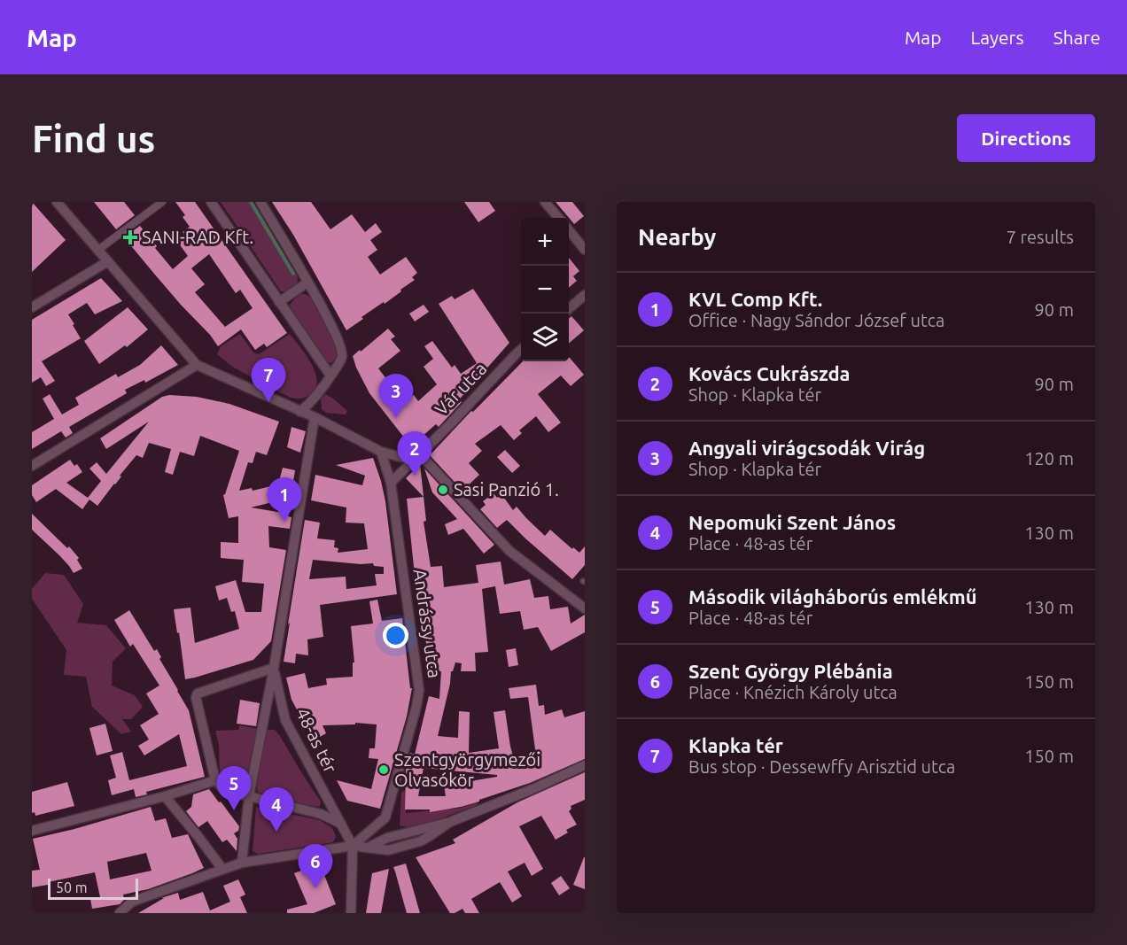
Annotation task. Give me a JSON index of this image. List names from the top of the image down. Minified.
{"streets":{"street":["Vár utca","Andrássy utca","48-as tér"]},"crossings":[["Vár utca","Andrássy utca"],["Andrássy utca","48-as tér"]],"places":{"health":["SANI-RAD Kft."],"other":["Sasi Panzió 1.","Szentgyörgymezői Olvasókör"]},"scale_bar":"50 m","page":{"header":"Map","nav":["Map","Layers","Share"],"buttons":"Directions","title":"Find us","heading":["Nearby","7 results"],"map_buttons":["+","−"],"list":[{"mark":"1","name":"KVL Comp Kft.","note":"Office · Nagy Sándor József utca","value":"90 m"},{"mark":"2","name":"Kovács Cukrászda","note":"Shop · Klapka tér","value":"90 m"},{"mark":"3","name":"Angyali virágcsodák Virág","note":"Shop · Klapka tér","value":"120 m"},{"mark":"4","name":"Nepomuki Szent János","note":"Place · 48-as tér","value":"130 m"},{"mark":"5","name":"Második világháborús emlékmű","note":"Place · 48-as tér","value":"130 m"},{"mark":"6","name":"Szent György Plébánia","note":"Place · Knézich Károly utca","value":"150 m"},{"mark":"7","name":"Klapka tér","note":"Bus stop · Dessewffy Arisztid utca","value":"150 m"}],"pins":["7","3","2","1","5","4","6"],"scale":"50 m"}}
